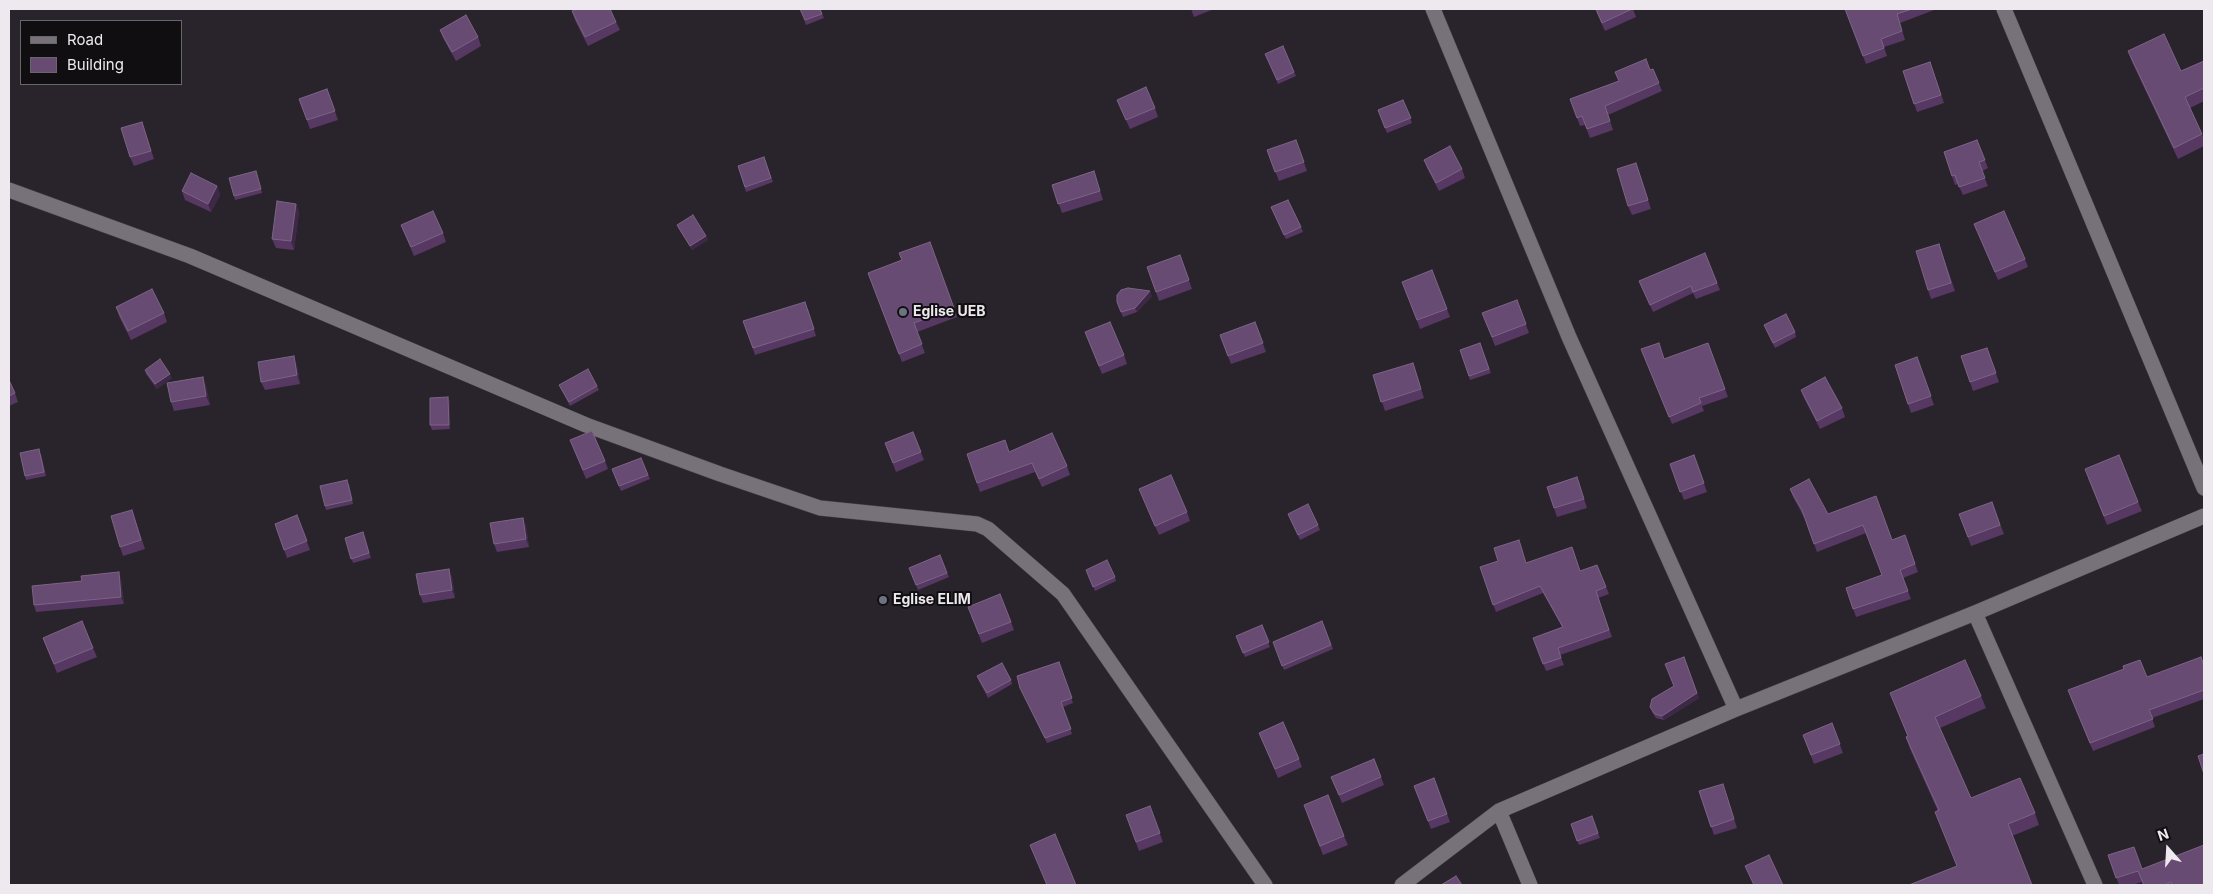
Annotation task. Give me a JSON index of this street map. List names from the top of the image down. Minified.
{"places":["Eglise UEB","Eglise ELIM"],"legend":["Road","Building"],"north":"top"}
